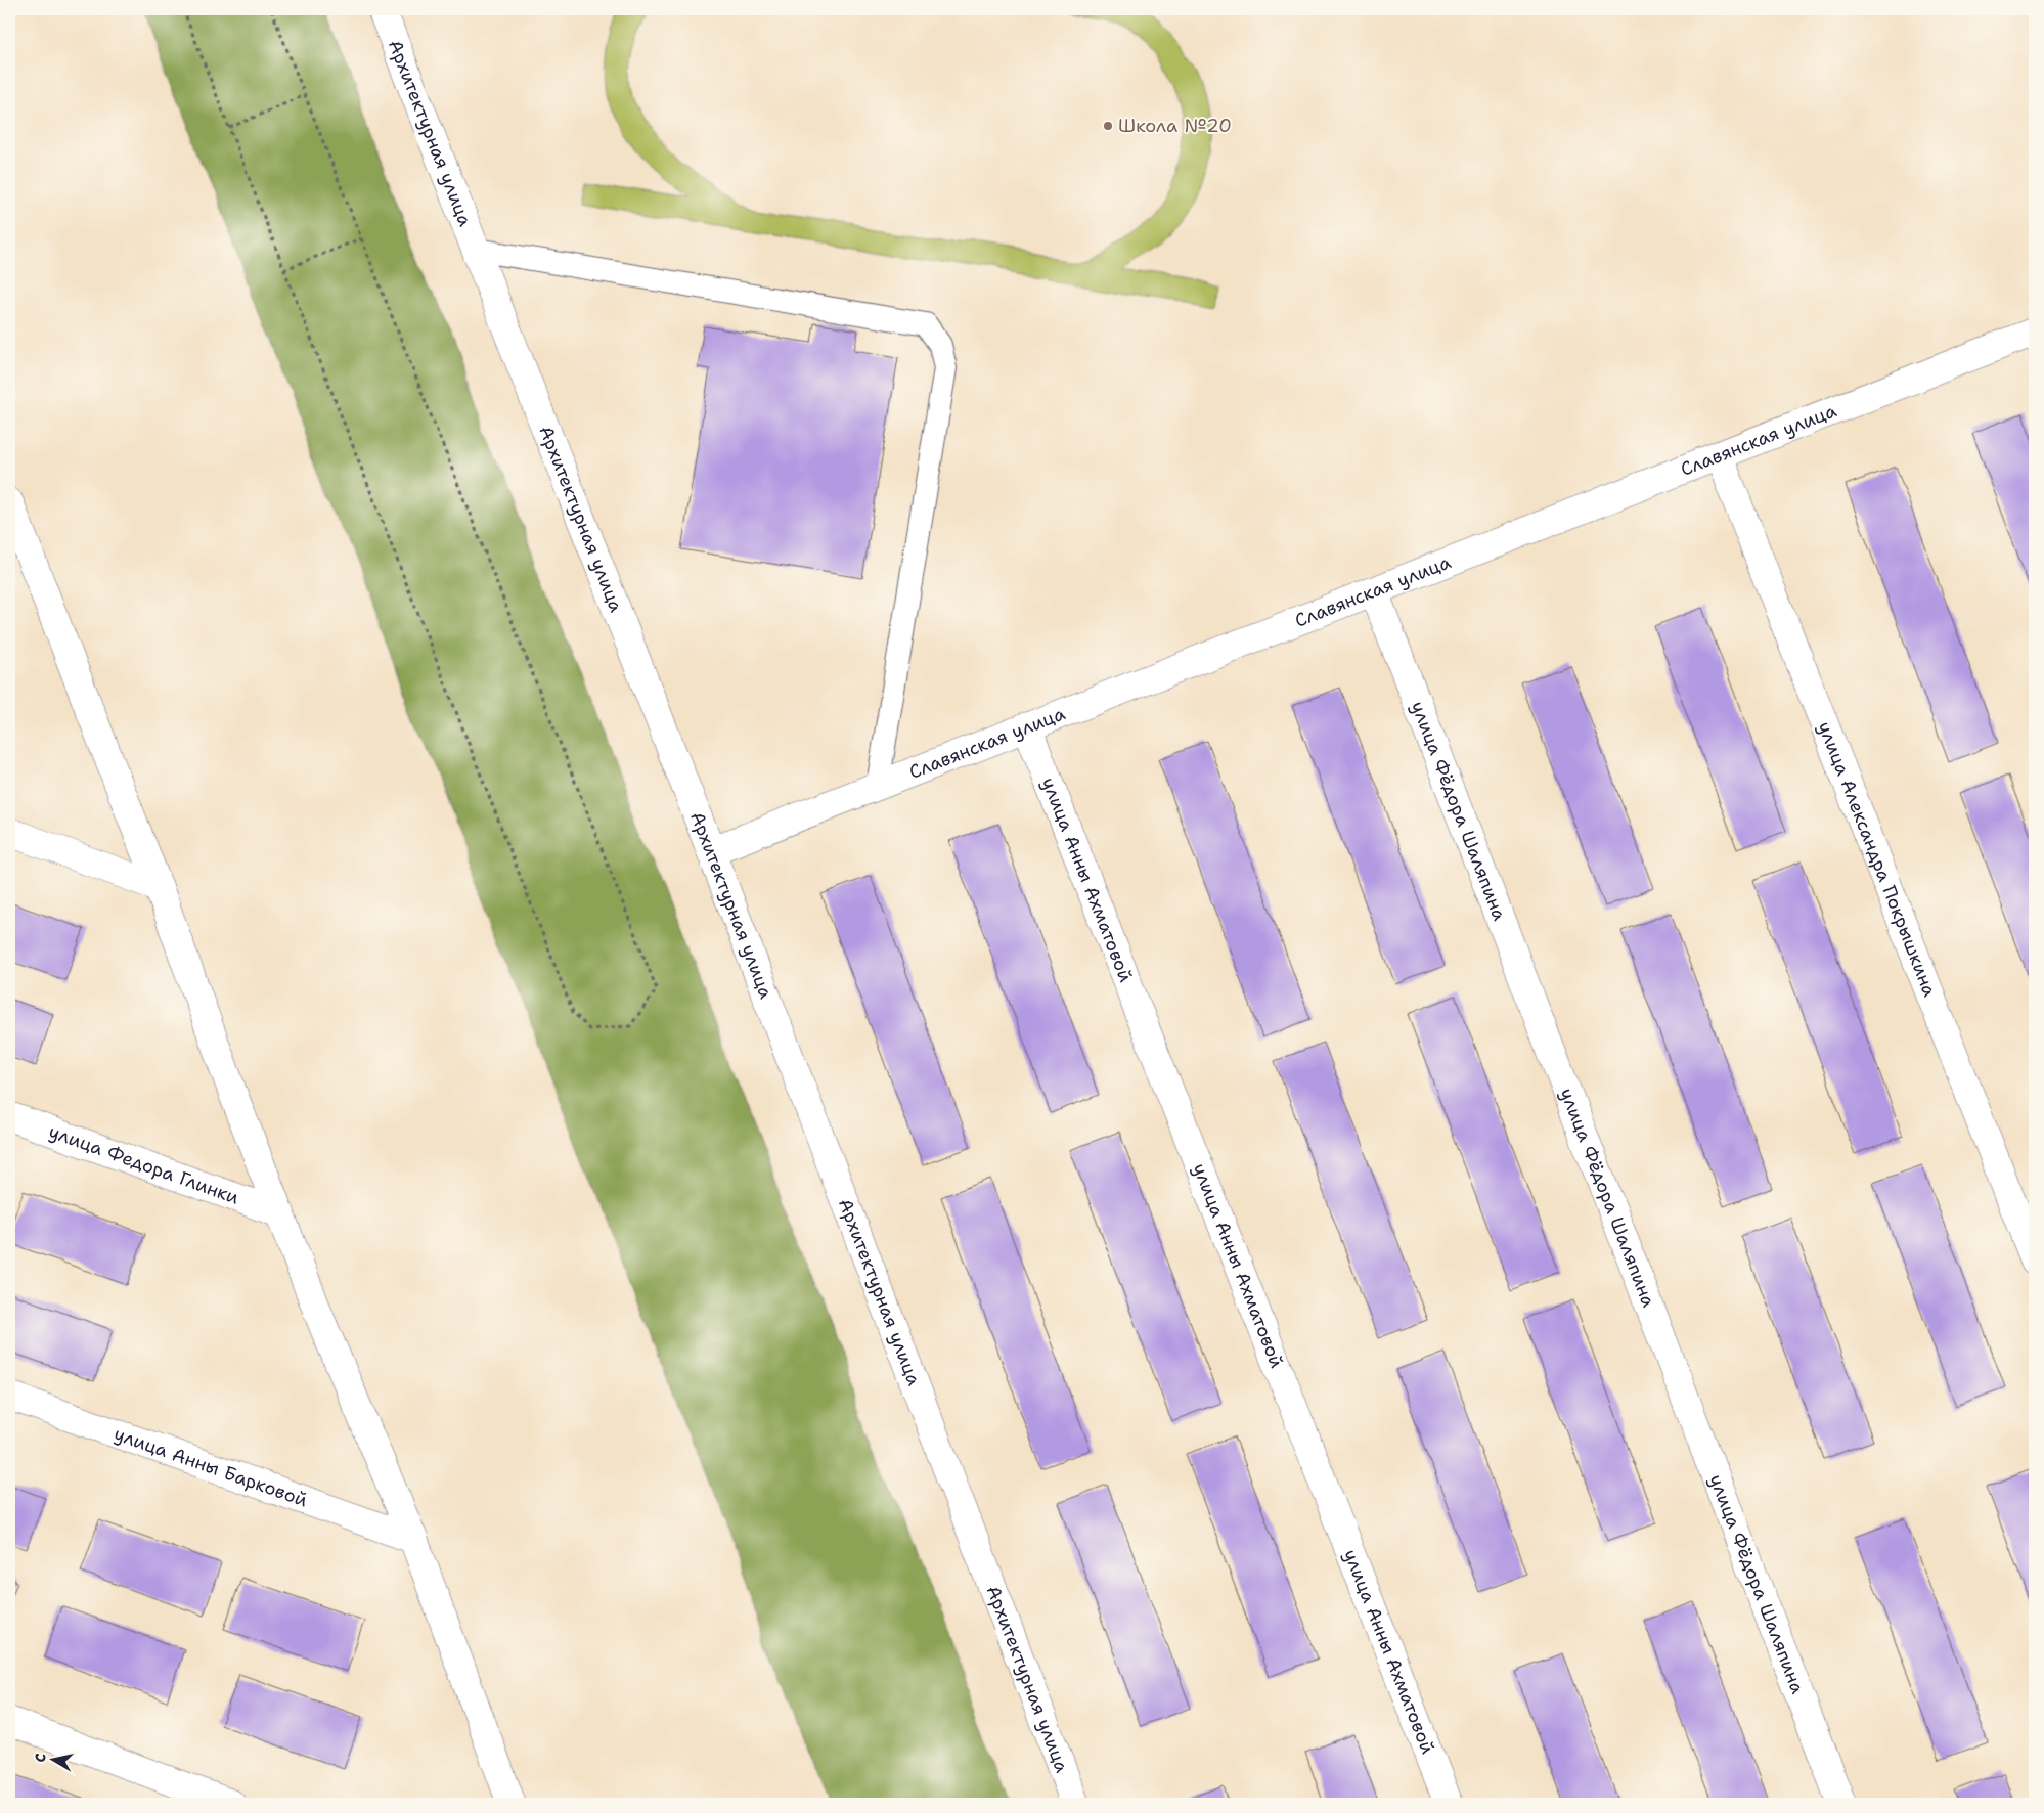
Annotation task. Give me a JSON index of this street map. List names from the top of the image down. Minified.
{"streets":{"street":["Архитектурная улица","Славянская улица","улица Фёдора Шаляпина","улица Александра Покрышкина","улица Анны Ахматовой","улица Федора Глинки","улица Анны Барковой"]},"crossings":[["Архитектурная улица","Славянская улица"],["Славянская улица","улица Фёдора Шаляпина"],["Славянская улица","улица Александра Покрышкина"],["Славянская улица","улица Анны Ахматовой"]],"places":["Школа №20"],"north":"left"}
